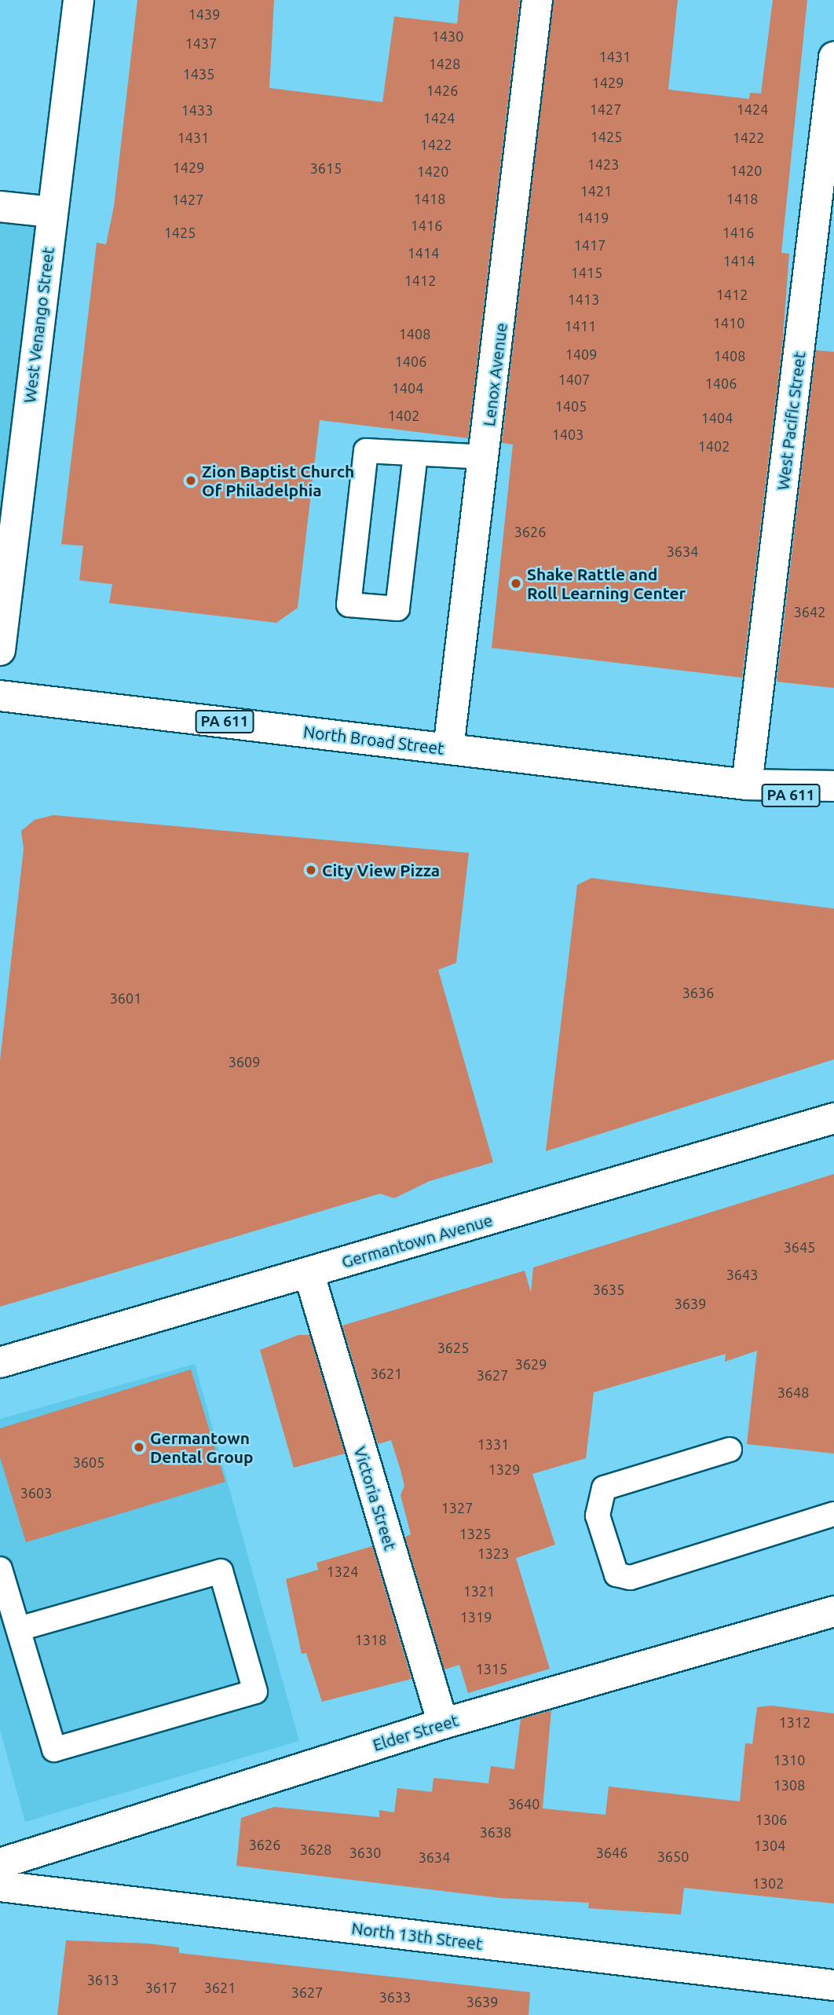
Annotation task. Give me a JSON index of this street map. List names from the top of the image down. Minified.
{"streets":{"street":["West Venango Street","Lenox Avenue","West Pacific Street","PA 611","North Broad Street","Germantown Avenue","Victoria Street","Elder Street","North 13th Street"]},"crossings":[["Lenox Avenue","North Broad Street"],["West Pacific Street","North Broad Street"],["Germantown Avenue","Victoria Street"],["Victoria Street","Elder Street"]],"places":["Zion Baptist Church Of Philadelphia","Shake Rattle and Roll Learning Center","City View Pizza","Germantown Dental Group"],"house_numbers":["1439","1430","1437","1431","1428","1435","1429","1426","1427","1424","1433","1424","1425","1431","1422","1422","1423","1429","3615","1420","1420","1421","1418","1418","1427","1419","1416","1425","1416","1417","1414","1414","1415","1412","1412","1413","1410","1411","1408","1409","1408","1406","1407","1406","1404","1405","1402","1404","1403","1402","3626","3634","3642","3636","3601","3609","3645","3643","3635","3639","3625","3629","3621","3627","3648","1331","3605","1329","3603","1327","1325","1323","1324","1321","1319","1318","1315","1312","1310","1308","3640","1306","3638","3626","1304","3628","3630","3646","3650","3634","1302","3613","3617","3621","3627","3633","3639"]}
